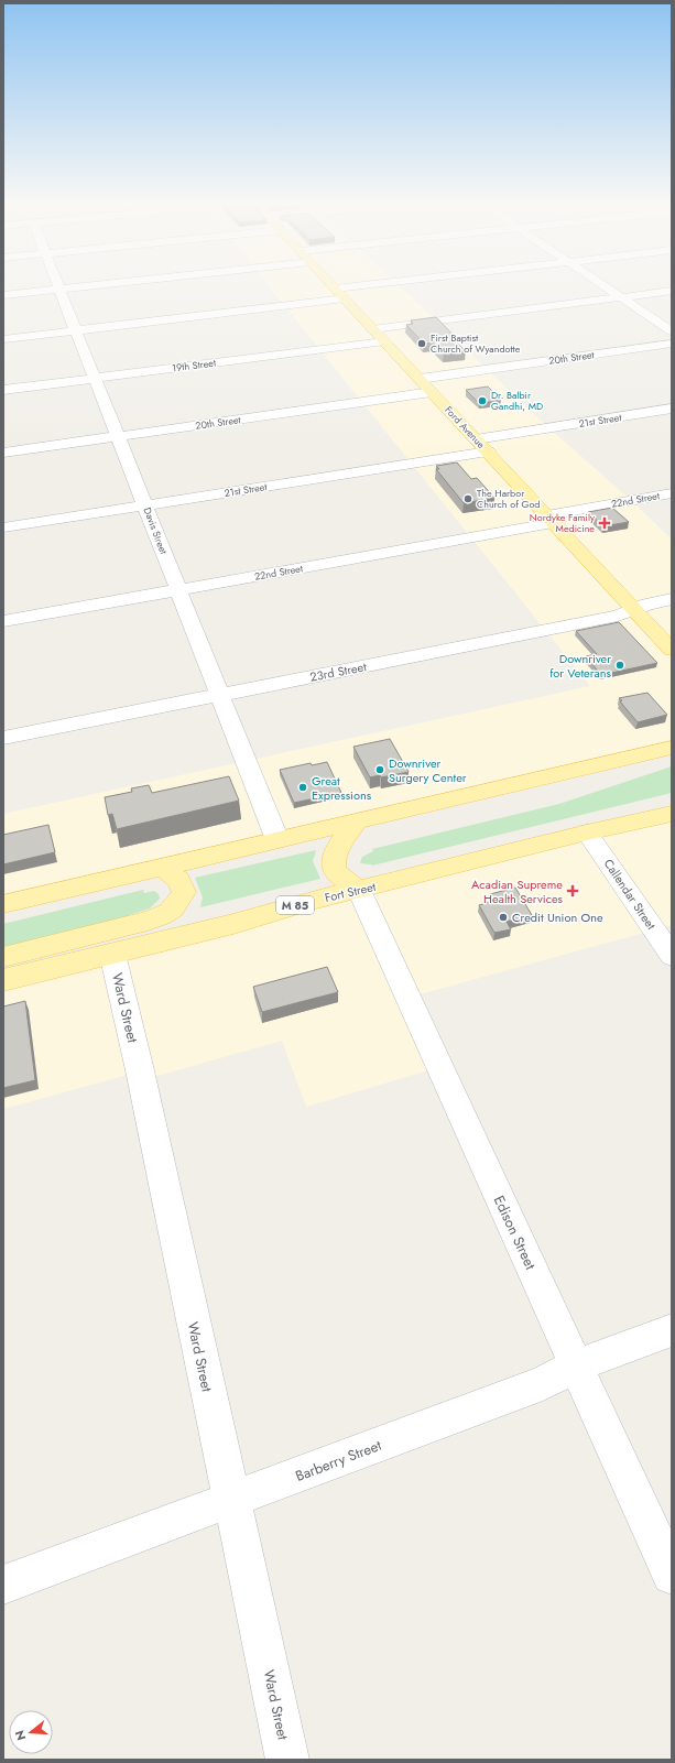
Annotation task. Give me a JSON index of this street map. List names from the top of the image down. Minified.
{"streets":{"main road":["Ford Avenue","Fort Street","M 85"],"street":["20th Street","19th Street","21st Street","22nd Street","Davis Street","23rd Street","Callendar Street","Ward Street","Edison Street","Barberry Street"]},"crossings":[["20th Street","Ford Avenue"],["20th Street","Davis Street"],["19th Street","Ford Avenue"],["19th Street","Davis Street"],["21st Street","Ford Avenue"],["21st Street","Davis Street"],["Ford Avenue","22nd Street"],["Ford Avenue","23rd Street"],["22nd Street","Davis Street"],["Davis Street","23rd Street"],["Fort Street","Callendar Street"],["Fort Street","Ward Street"],["Fort Street","Edison Street"],["Ward Street","Barberry Street"],["Edison Street","Barberry Street"]],"places":{"other":["First Baptist Church of Wyandotte","Dr. Balbir Gandhi, MD","The Harbor Church of God","Downriver for Veterans","Downriver Surgery Center","Great Expressions","Credit Union One"],"health":["Nordyke Family Medicine","Acadian Supreme Health Services"]},"north":"left"}
